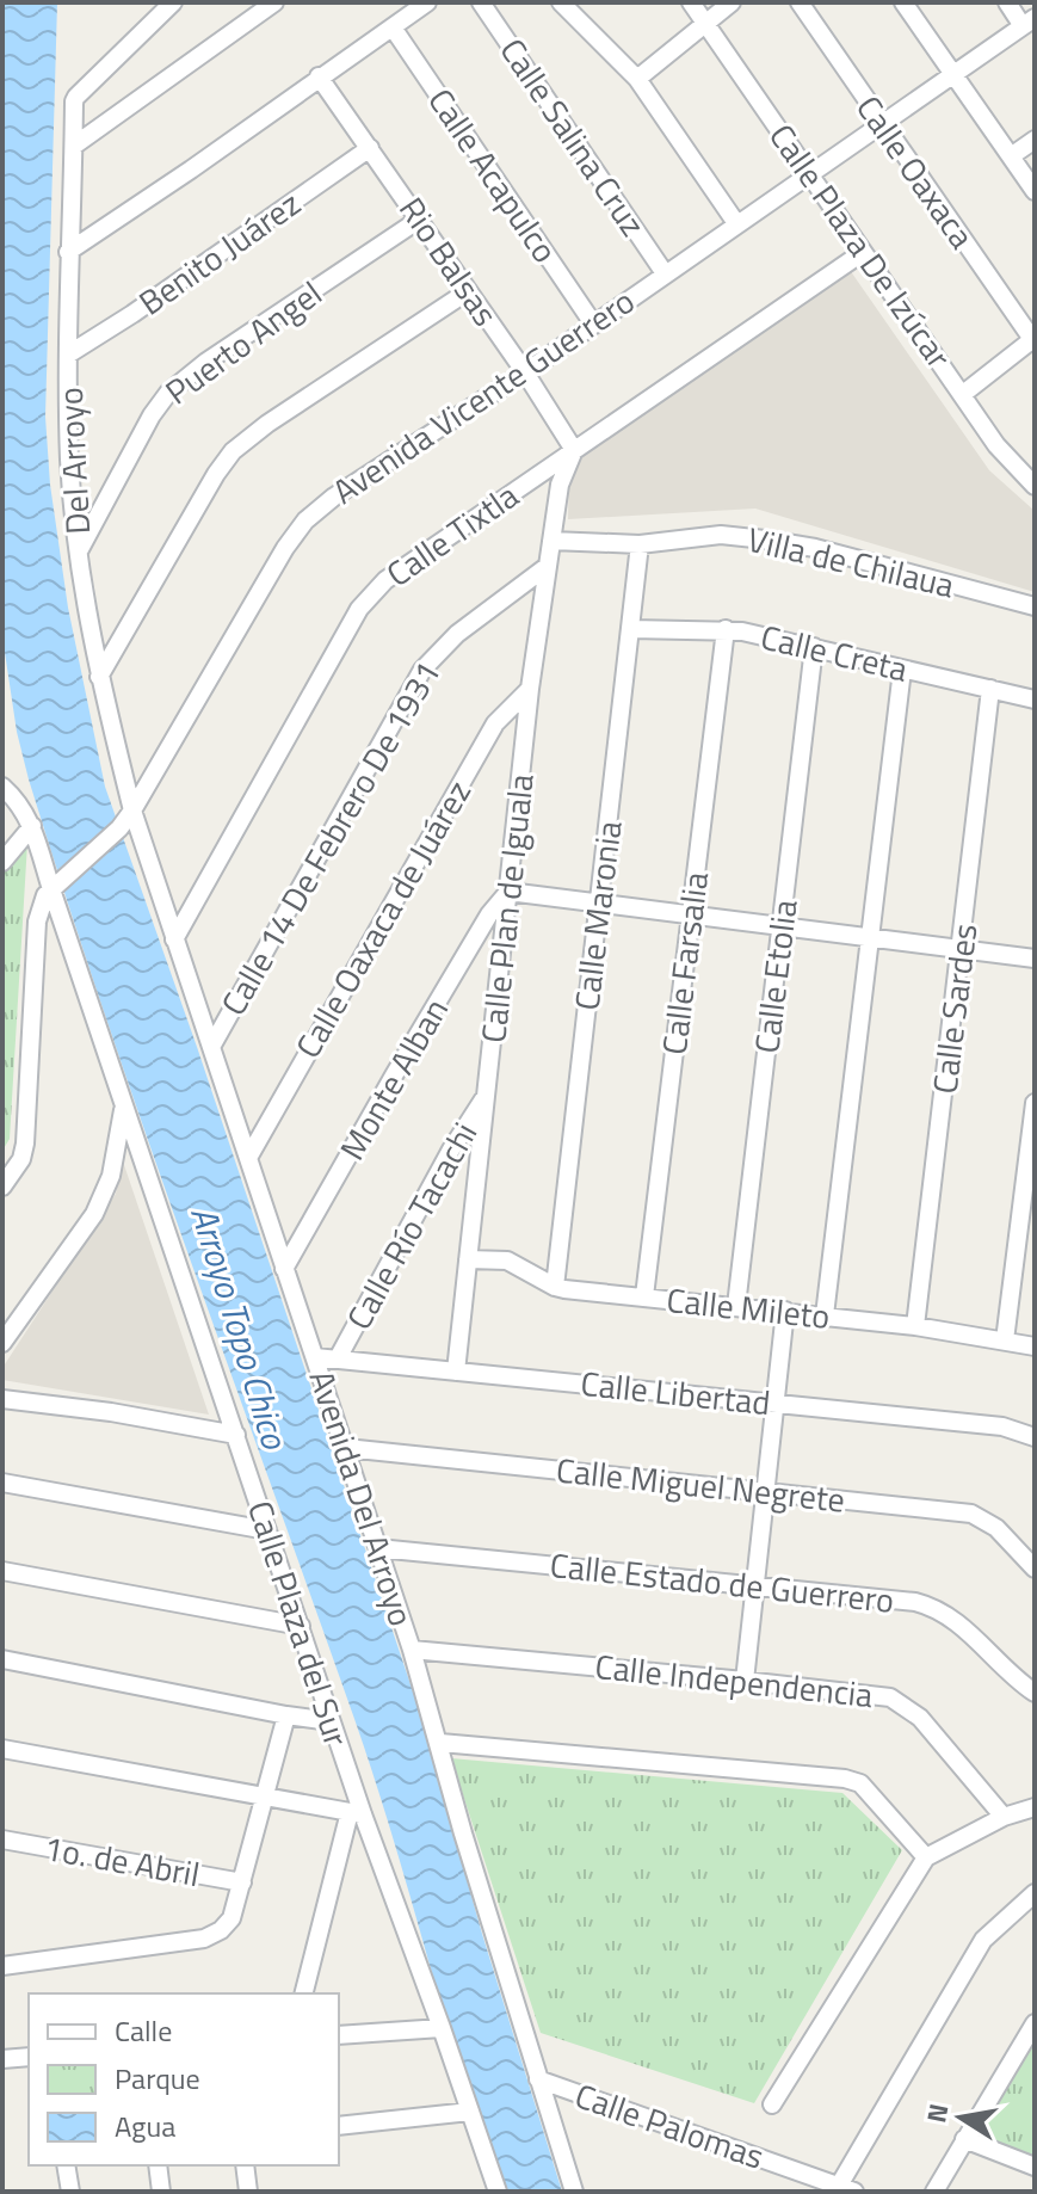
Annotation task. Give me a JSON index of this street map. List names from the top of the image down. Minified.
{"streets":{"street":["Calle Salina Cruz","Calle Oaxaca","Calle Acapulco","Calle Plaza De Izúcar","Benito Juárez","Rio Balsas","Puerto Angel","Avenida Vicente Guerrero","Del Arroyo","Calle Tixtla","Villa de Chilaua","Calle Creta","Calle 14 De Febrero De 1931","Calle Plan de Iguala","Calle Maronia","Calle Oaxaca de Juárez","Calle Farsalia","Calle Etolia","Calle Sardes","Monte Alban","Calle Río Tacachi","Calle Mileto","Calle Libertad","Calle Miguel Negrete","Avenida Del Arroyo","Calle Estado de Guerrero","Calle Plaza del Sur","Calle Independencia","1o. de Abril","Calle Palomas"]},"crossings":[["Calle Salina Cruz","Avenida Vicente Guerrero"],["Calle Oaxaca","Avenida Vicente Guerrero"],["Calle Acapulco","Avenida Vicente Guerrero"],["Calle Plaza De Izúcar","Avenida Vicente Guerrero"],["Calle Plaza De Izúcar","Calle Tixtla"],["Benito Juárez","Rio Balsas"],["Benito Juárez","Del Arroyo"],["Rio Balsas","Puerto Angel"],["Rio Balsas","Avenida Vicente Guerrero"],["Rio Balsas","Calle Tixtla"],["Rio Balsas","Calle Plan de Iguala"],["Puerto Angel","Del Arroyo"],["Avenida Vicente Guerrero","Del Arroyo"],["Avenida Vicente Guerrero","Avenida Del Arroyo"],["Avenida Vicente Guerrero","Calle Plaza del Sur"],["Del Arroyo","Avenida Del Arroyo"],["Calle Tixtla","Calle Plan de Iguala"],["Calle Tixtla","Avenida Del Arroyo"],["Villa de Chilaua","Calle Plan de Iguala"],["Villa de Chilaua","Calle Maronia"],["Calle Creta","Calle Maronia"],["Calle Creta","Calle Farsalia"],["Calle Creta","Calle Etolia"],["Calle Creta","Calle Sardes"],["Calle 14 De Febrero De 1931","Calle Plan de Iguala"],["Calle 14 De Febrero De 1931","Avenida Del Arroyo"],["Calle Plan de Iguala","Calle Oaxaca de Juárez"],["Calle Plan de Iguala","Monte Alban"],["Calle Plan de Iguala","Calle Río Tacachi"],["Calle Plan de Iguala","Calle Mileto"],["Calle Plan de Iguala","Calle Libertad"],["Calle Maronia","Calle Mileto"],["Calle Oaxaca de Juárez","Avenida Del Arroyo"],["Calle Farsalia","Calle Mileto"],["Calle Etolia","Calle Mileto"],["Calle Sardes","Calle Mileto"],["Monte Alban","Avenida Del Arroyo"],["Calle Río Tacachi","Calle Libertad"],["Calle Libertad","Avenida Del Arroyo"],["Calle Miguel Negrete","Avenida Del Arroyo"],["Avenida Del Arroyo","Calle Estado de Guerrero"],["Avenida Del Arroyo","Calle Independencia"],["Avenida Del Arroyo","Calle Palomas"]],"water":["Arroyo Topo Chico"],"legend":["Calle","Parque","Agua"],"north":"left"}
